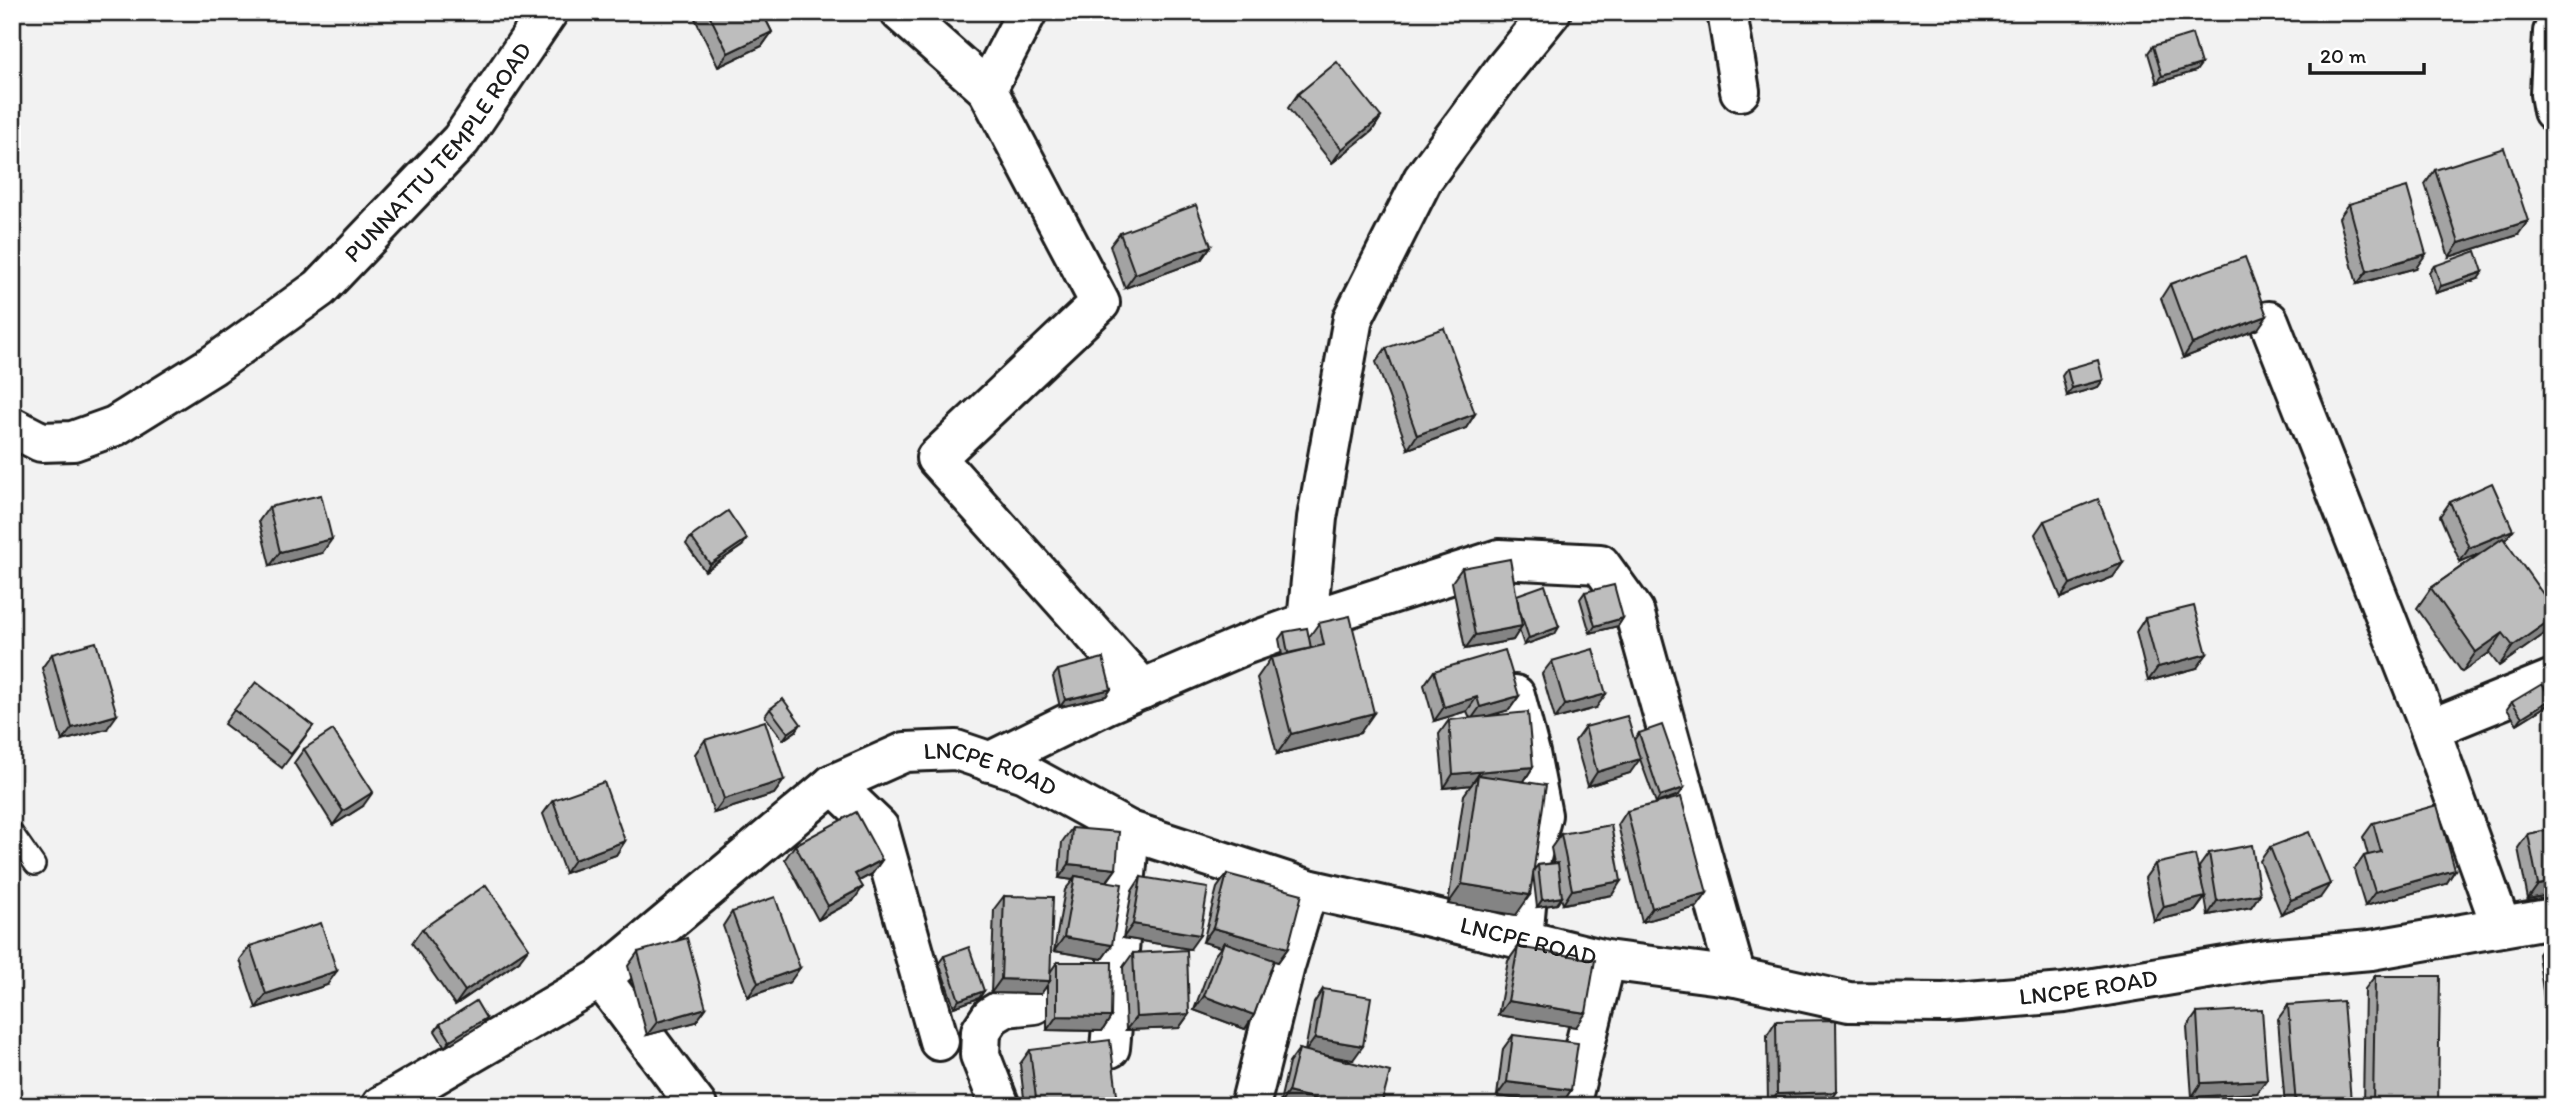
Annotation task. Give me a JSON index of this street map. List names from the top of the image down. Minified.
{"streets":{"street":["PUNNATTU TEMPLE ROAD","LNCPE ROAD"]},"scale_bar":"20 m"}
